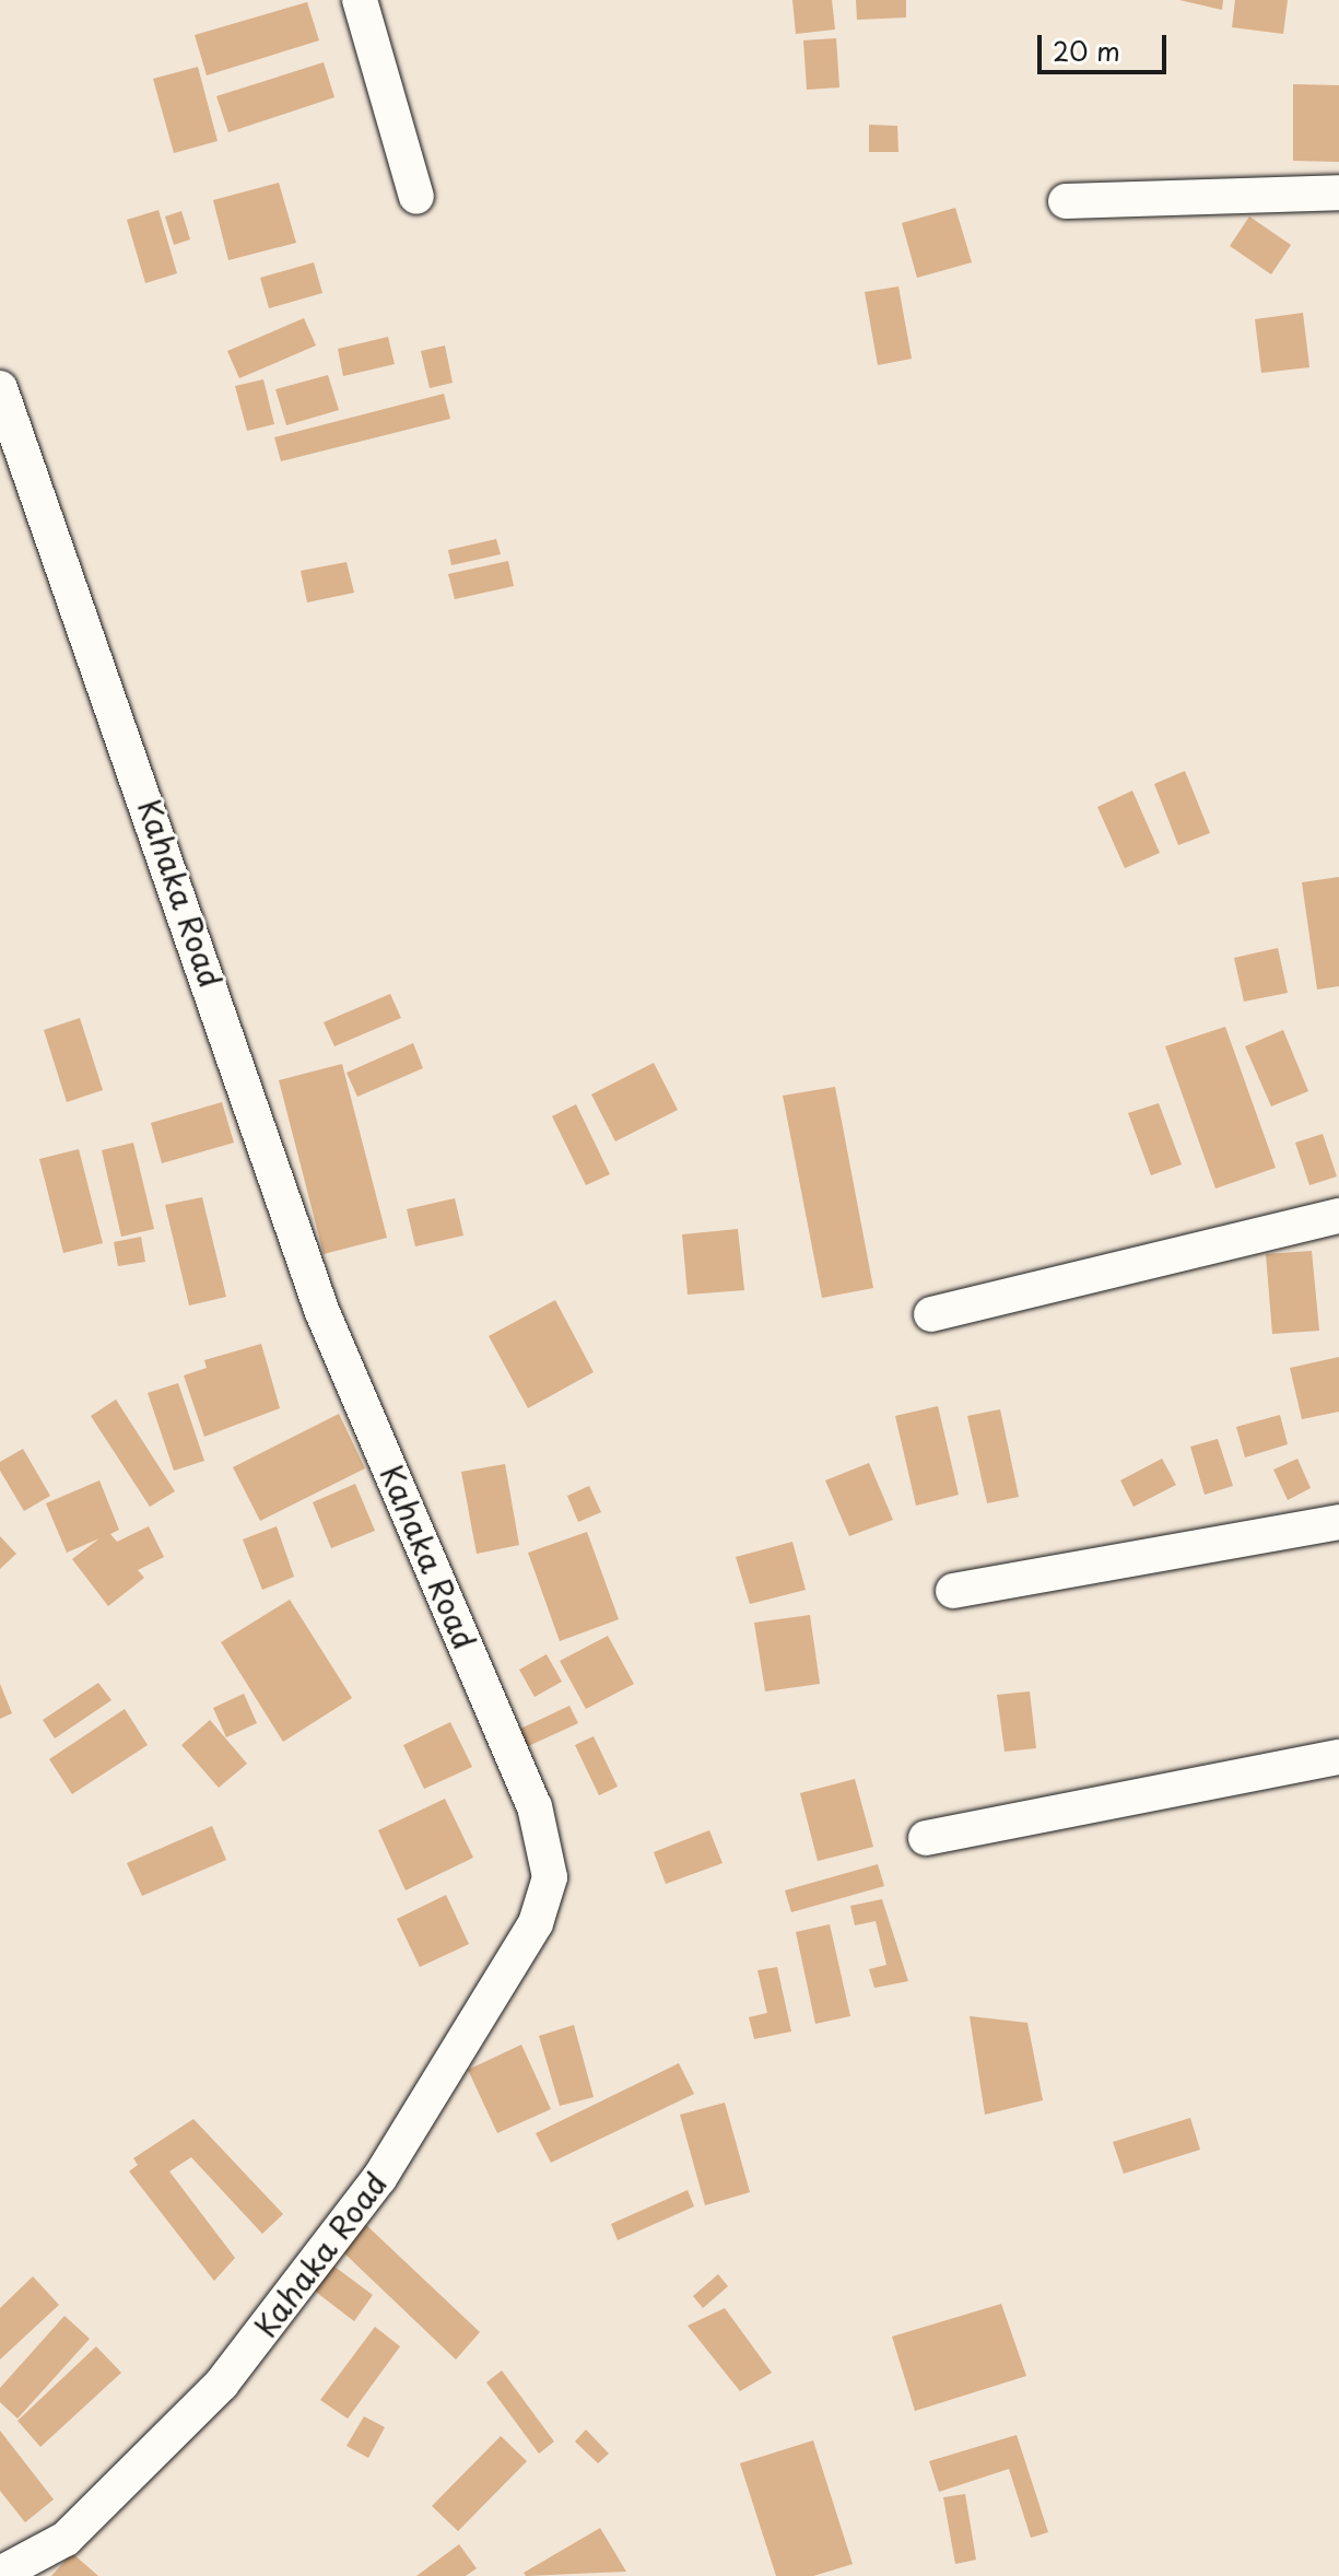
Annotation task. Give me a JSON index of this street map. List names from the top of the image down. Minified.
{"streets":{"street":["Kahaka Road"]},"scale_bar":"20 m"}
